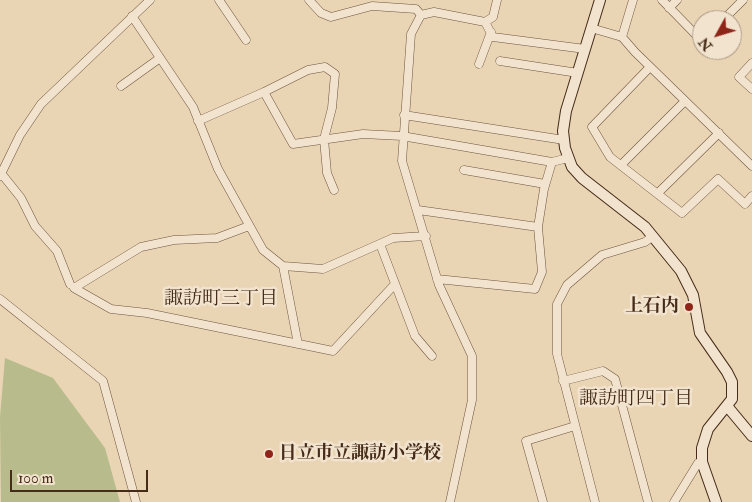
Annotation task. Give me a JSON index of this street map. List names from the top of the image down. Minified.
{"districts":["諏訪町三丁目","諏訪町四丁目"],"places":["上石内","日立市立諏訪小学校"],"scale_bar":"100 m","north":"bottom left"}
